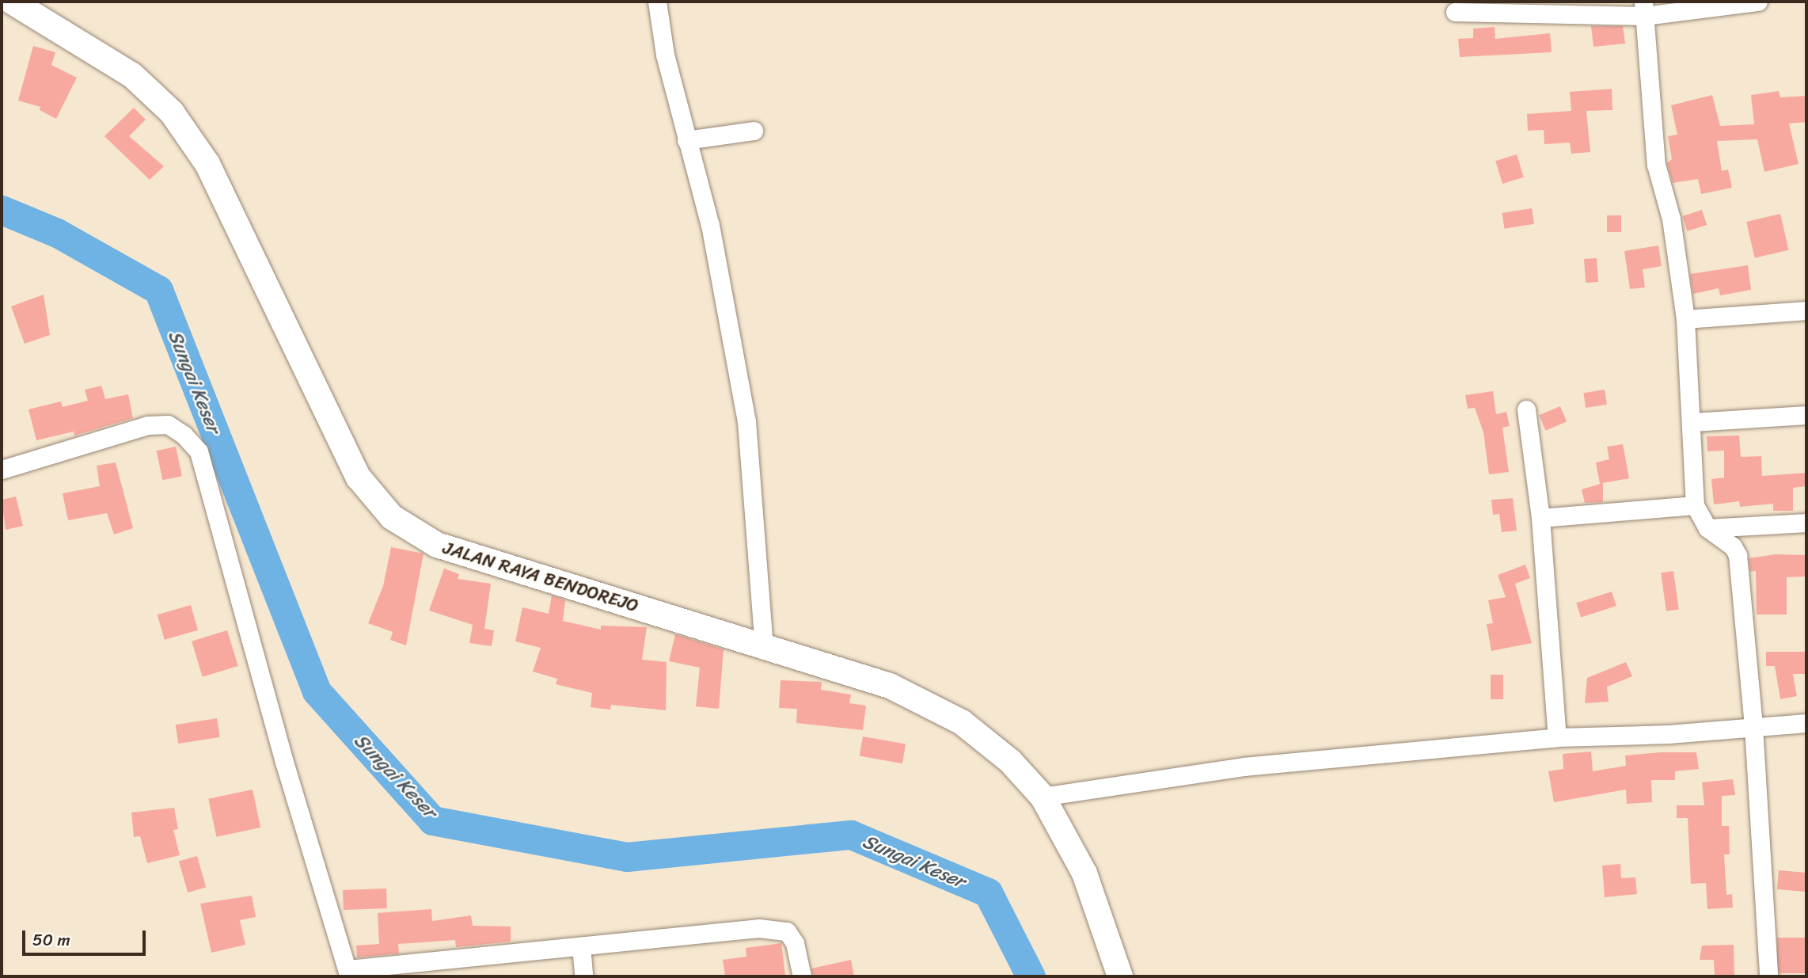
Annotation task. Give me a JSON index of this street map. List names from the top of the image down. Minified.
{"streets":{"main road":["JALAN RAYA BENDOREJO"]},"water":["Sungai Keser"],"scale_bar":"50 m"}
